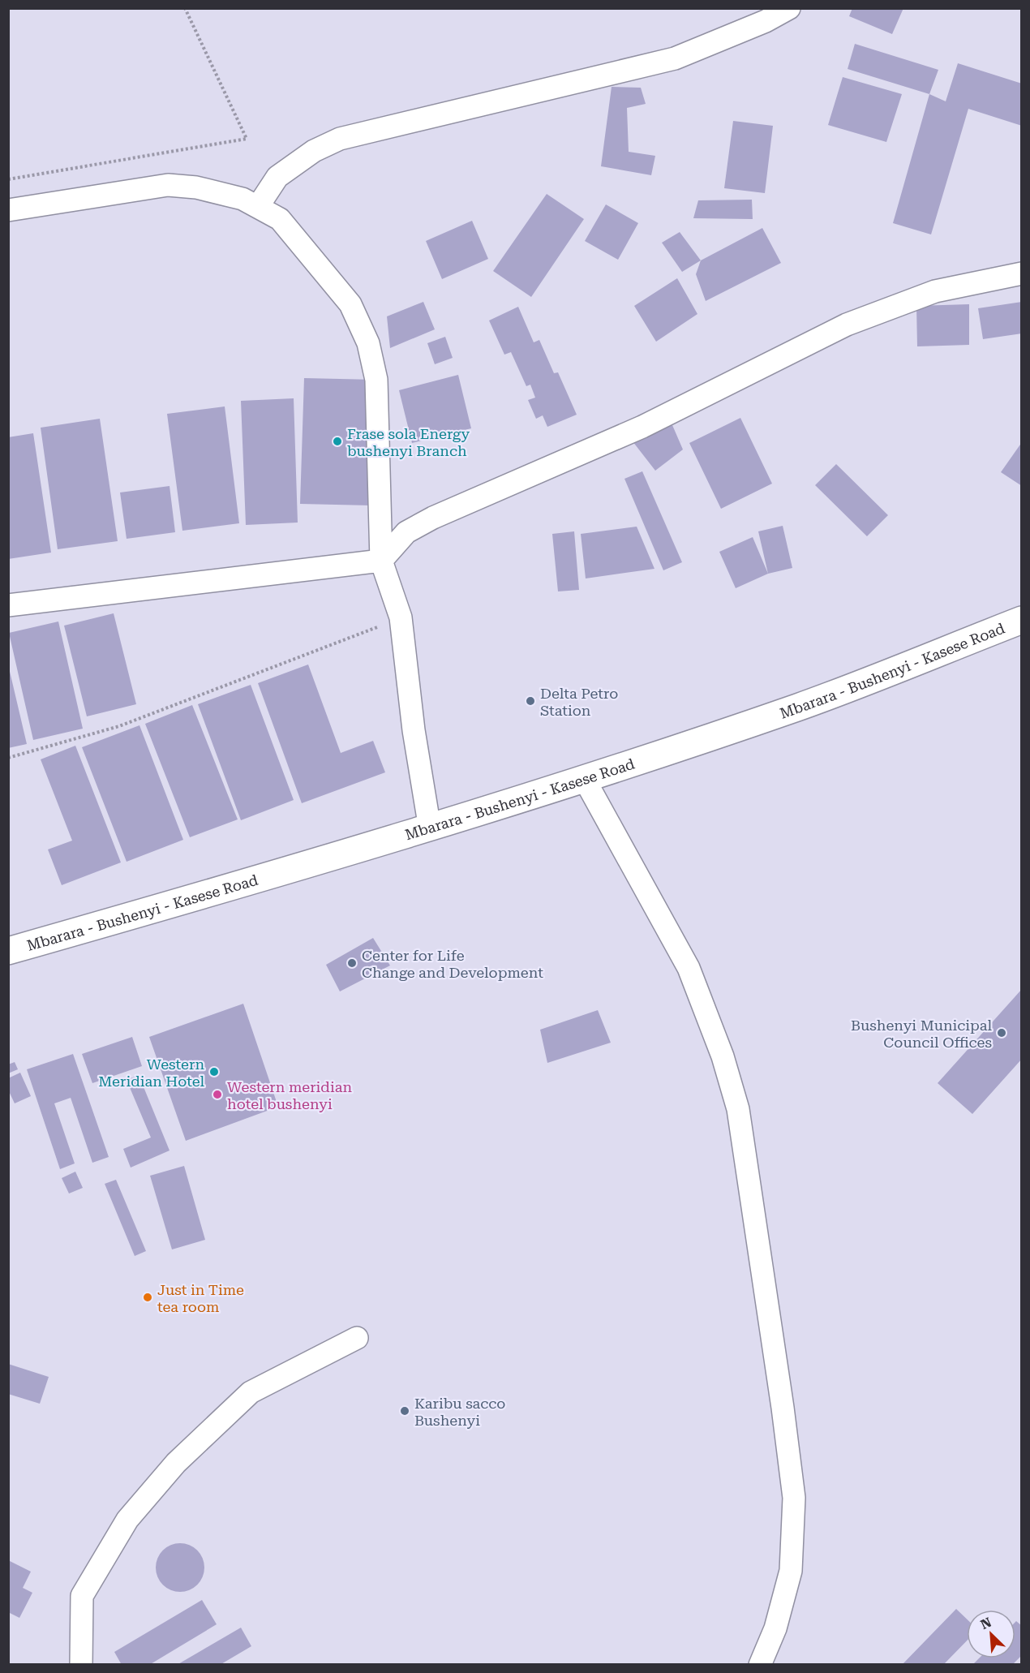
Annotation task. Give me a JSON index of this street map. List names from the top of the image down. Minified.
{"streets":{"main road":["Mbarara - Bushenyi - Kasese Road"]},"places":["Frase sola Energy bushenyi Branch","Delta Petro Station","Center for Life Change and Development","Bushenyi Municipal Council Offices","Western Meridian Hotel","Western meridian hotel bushenyi","Just in Time tea room","Karibu sacco Bushenyi"],"north":"top left"}
